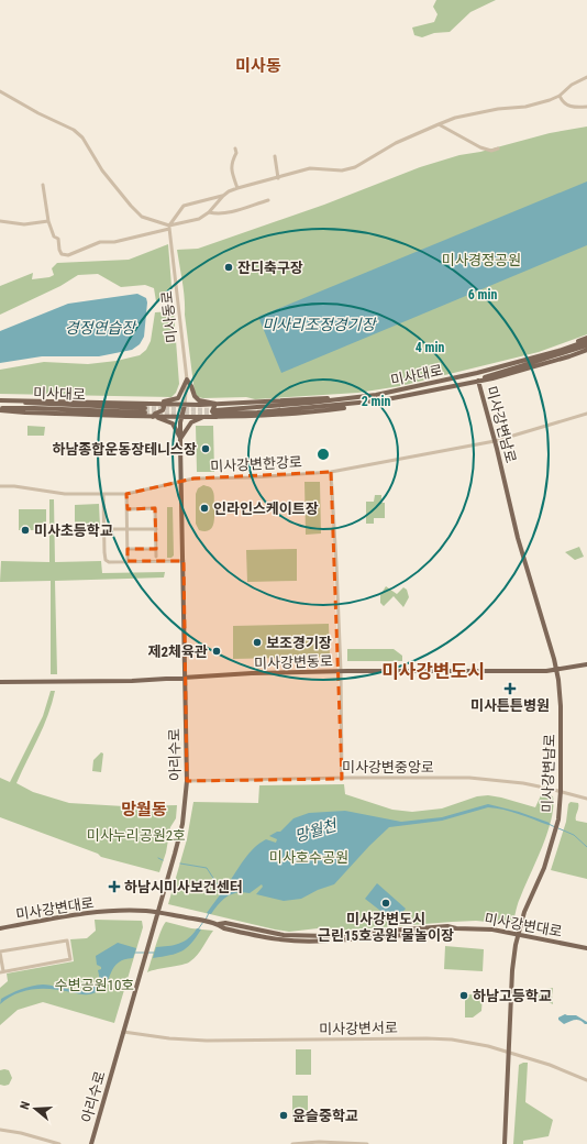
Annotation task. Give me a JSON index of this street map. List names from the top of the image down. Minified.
{"streets":{"main road":["미사대로","미사강변남로","미사강변동로","아리수로","미사강변대로"],"street":["미사동로","미사강변한강로","미사강변중앙로","미사강변서로"]},"crossings":[["미사동로","아리수로"],["미사대로","미사강변남로"],["미사강변남로","미사강변한강로"],["미사강변남로","미사강변동로"],["미사강변남로","미사강변중앙로"],["미사강변남로","미사강변대로"],["미사강변남로","미사강변서로"],["미사강변한강로","아리수로"],["미사강변동로","아리수로"],["아리수로","미사강변중앙로"],["아리수로","미사강변대로"],["아리수로","미사강변서로"]],"districts":["미사동","미사강변도시","망월동"],"water":["미사리조정경기장","경정연습장","망월천"],"parks":["미사경정공원","미사누리공원2호","미사호수공원","수변공원10호"],"places":{"other":["잔디축구장","하남종합운동장테니스장","인라인스케이트장","미사초등학교","보조경기장","제2체육관","미사강변도시 근린15호공원 물놀이장","하남고등학교","윤슬중학교"],"health":["미사튼튼병원","하남시미사보건센터"]},"north":"left","rings":["6 min","4 min","2 min"]}
